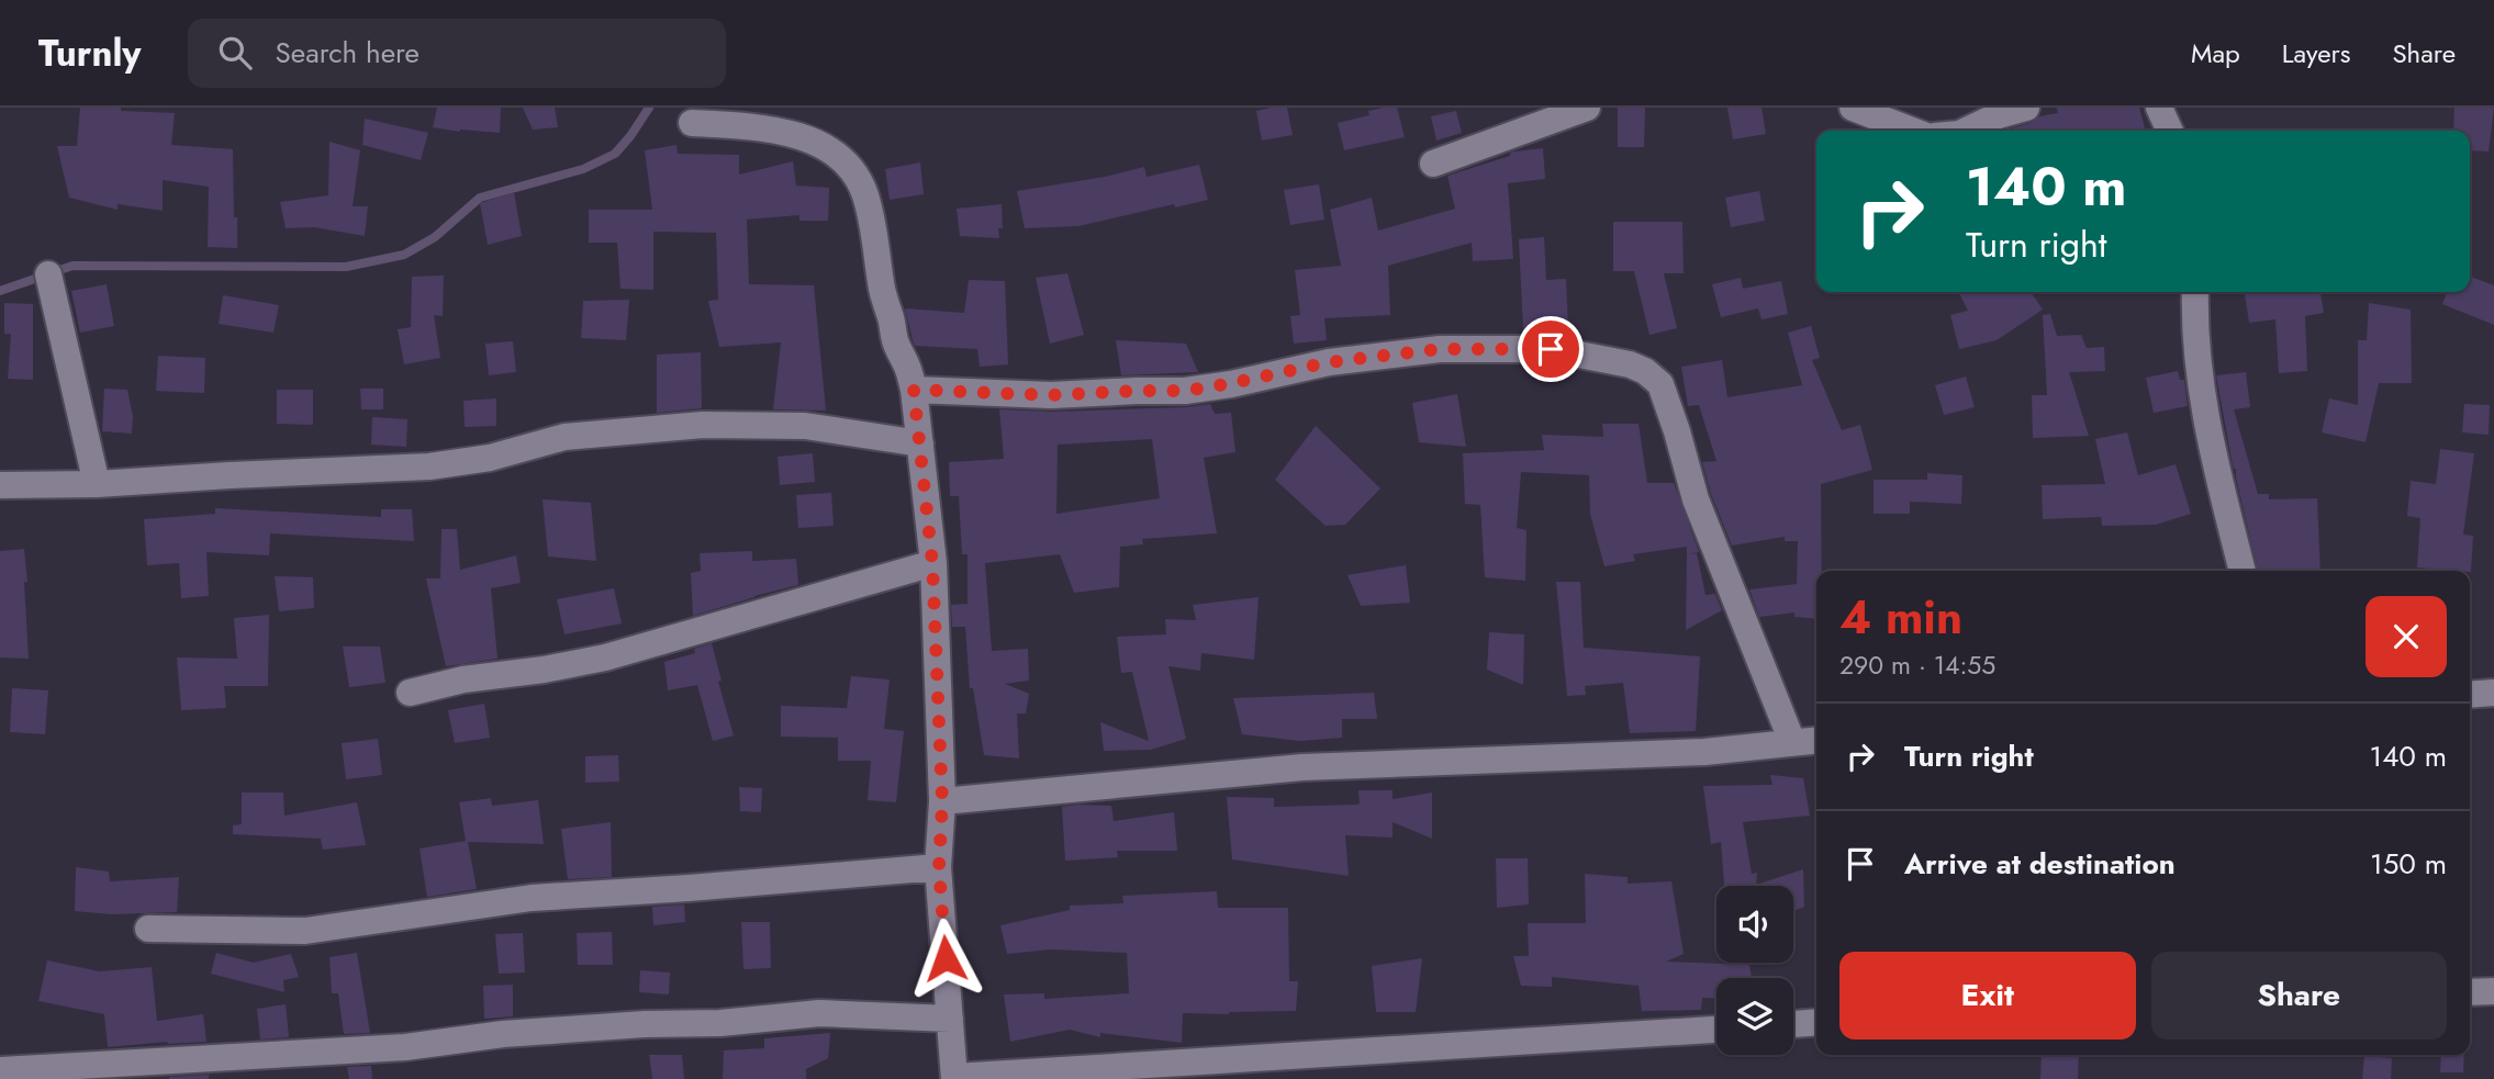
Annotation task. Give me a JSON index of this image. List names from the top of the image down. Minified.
{"page":{"header":"Turnly","search":"Search here","nav":["Map","Layers","Share"],"turn":["140 m","Turn right"],"heading":["4 min","290 m · 14:55"],"list":[{"name":"Turn right","value":"140 m"},{"name":"Arrive at destination","value":"150 m"}],"buttons":["Exit","Share"]}}
